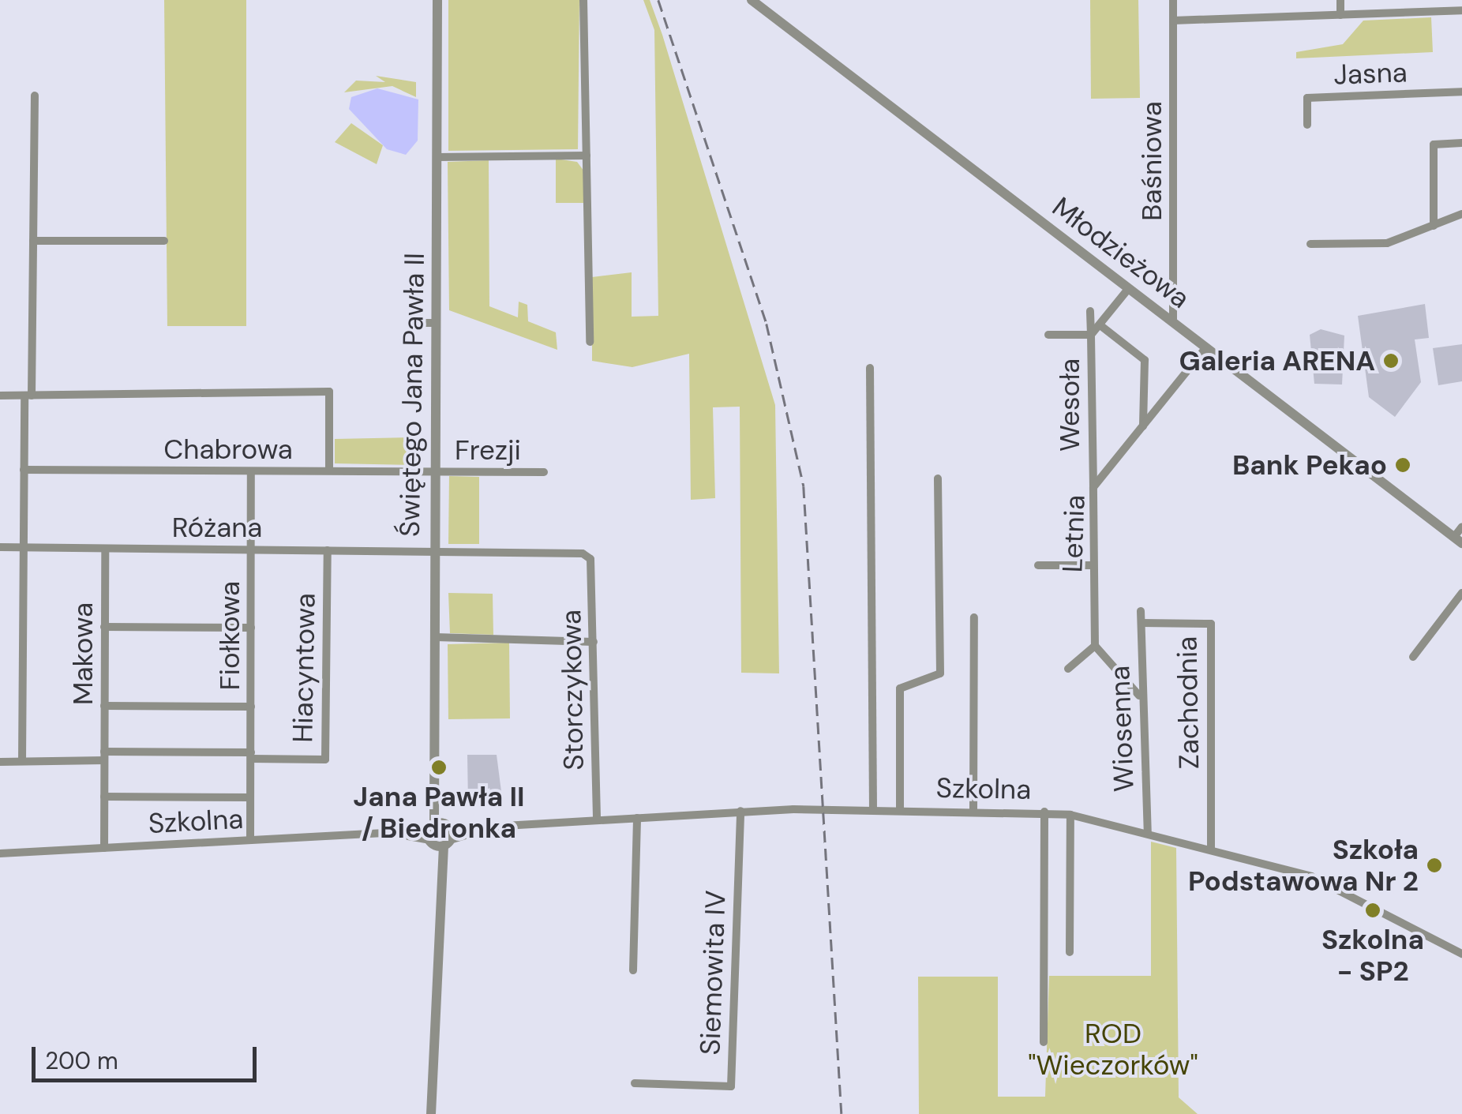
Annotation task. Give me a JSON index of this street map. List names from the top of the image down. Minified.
{"streets":{"street":["Jasna","Baśniowa","Młodzieżowa","Świętego Jana Pawła II","Wesoła","Chabrowa","Frezji","Różana","Letnia","Fiołkowa","Makowa","Hiacyntowa","Storczykowa","Zachodnia","Wiosenna","Szkolna","Siemowita IV"]},"crossings":[["Baśniowa","Młodzieżowa"],["Młodzieżowa","Wesoła"],["Młodzieżowa","Letnia"],["Świętego Jana Pawła II","Chabrowa"],["Świętego Jana Pawła II","Frezji"],["Świętego Jana Pawła II","Różana"],["Świętego Jana Pawła II","Szkolna"],["Wesoła","Letnia"],["Chabrowa","Frezji"],["Chabrowa","Fiołkowa"],["Różana","Fiołkowa"],["Różana","Makowa"],["Różana","Hiacyntowa"],["Różana","Storczykowa"],["Fiołkowa","Hiacyntowa"],["Fiołkowa","Szkolna"],["Makowa","Szkolna"],["Storczykowa","Szkolna"],["Zachodnia","Wiosenna"],["Zachodnia","Szkolna"],["Wiosenna","Szkolna"],["Szkolna","Siemowita IV"]],"parks":["ROD \"Wieczorków\""],"places":["Galeria ARENA","Bank Pekao","Jana Pawła II / Biedronka","Szkoła Podstawowa Nr 2","Szkolna - SP2"],"scale_bar":"200 m"}
